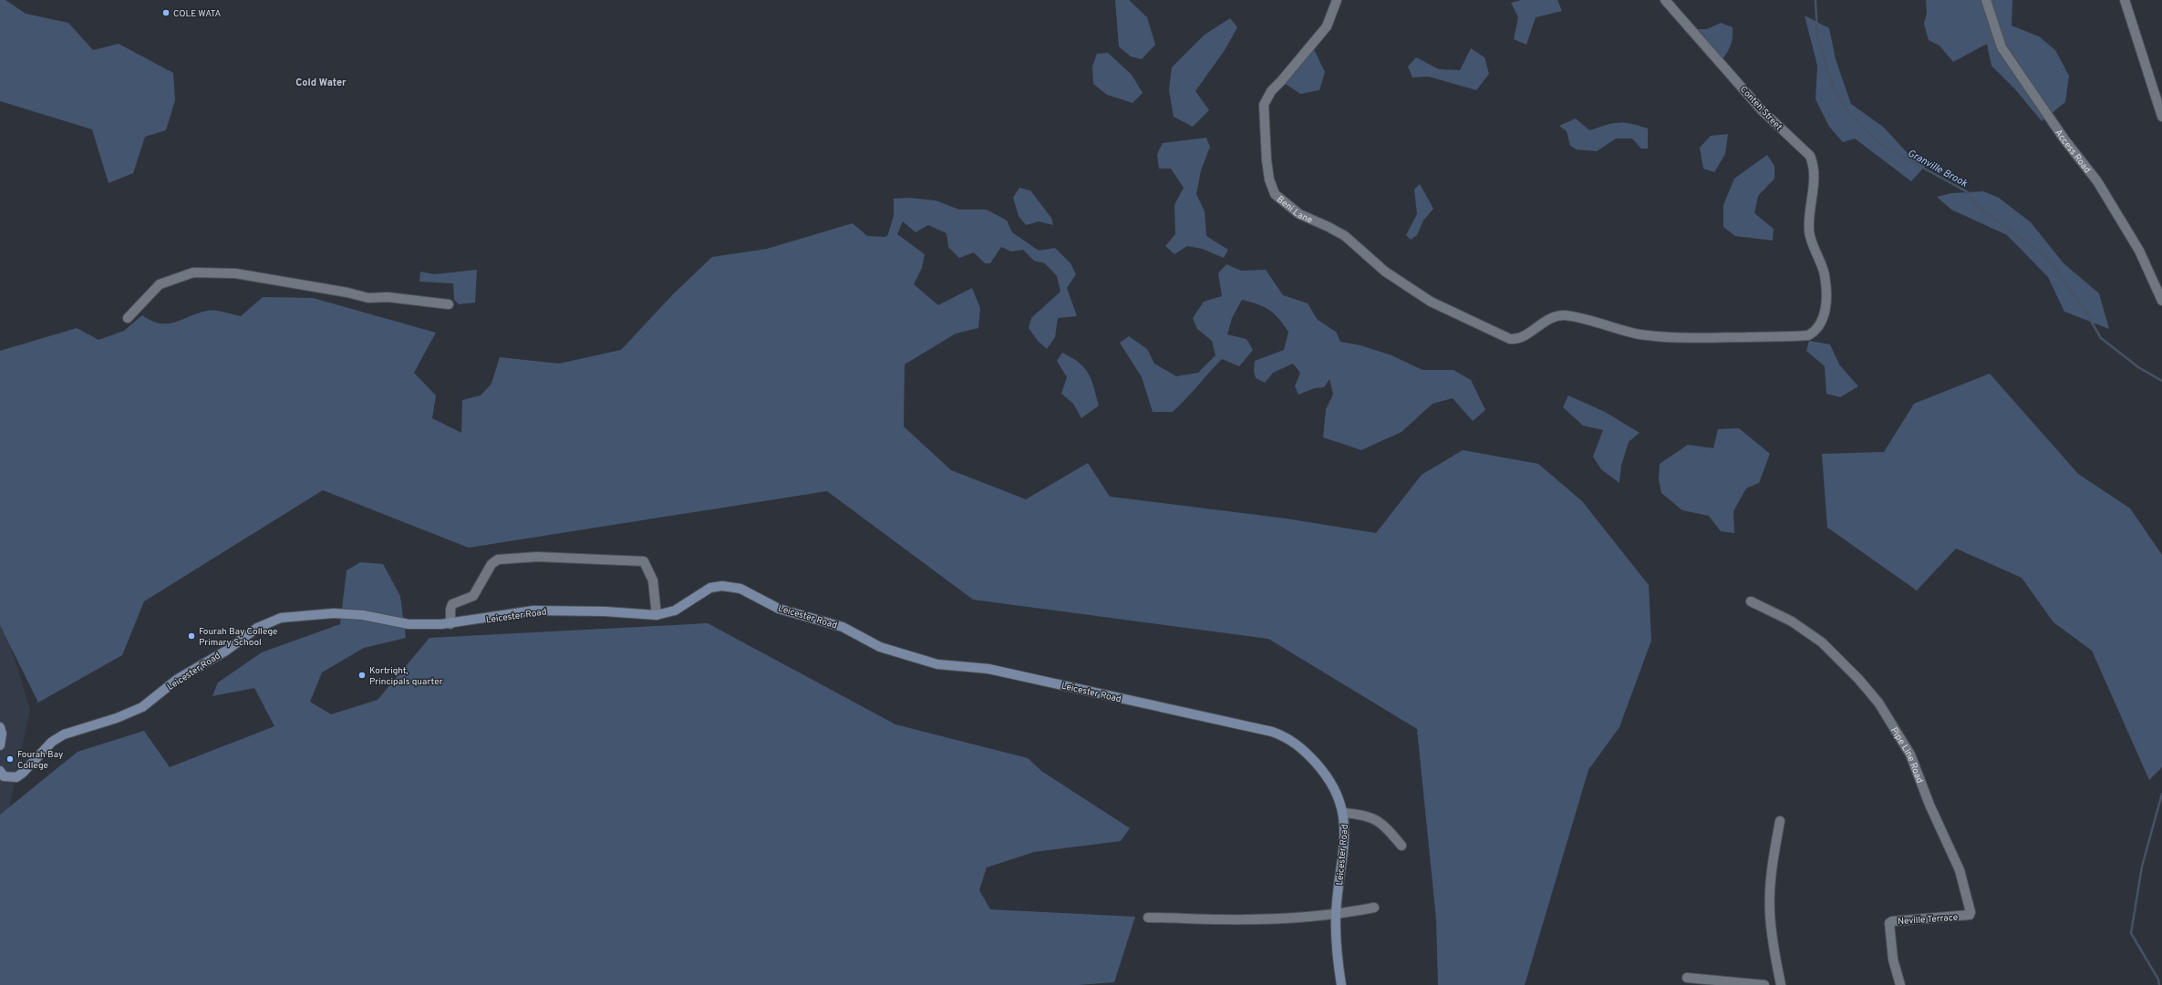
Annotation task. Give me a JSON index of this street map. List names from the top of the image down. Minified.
{"streets":{"street":["Conteh Street","Access Road","Beni Lane","Leicester Road","Pipe Line Road","Neville Terrace"]},"crossings":[["Conteh Street","Beni Lane"],["Pipe Line Road","Neville Terrace"]],"districts":["Cold Water"],"water":["Granville Brook"],"places":["COLE WATA","Fourah Bay College Primary School","Kortright, Principals quarter","Fourah Bay College"]}
